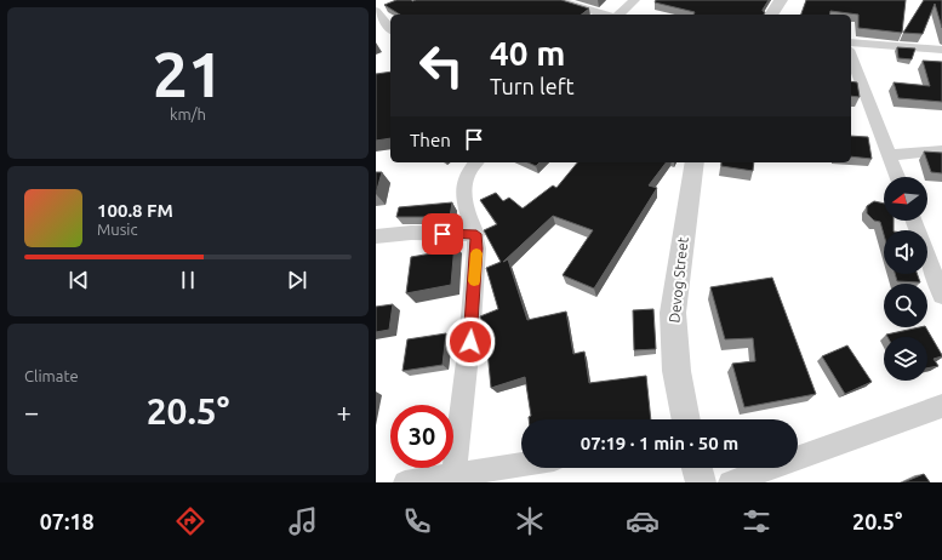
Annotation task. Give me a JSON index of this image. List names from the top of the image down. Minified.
{"streets":{"street":["Devog Street"]},"north":"left","page":{"tile":[["21","km/h"],"Climate"],"turn":["40 m","Turn left"],"then":"Then","song":["100.8 FM","Music"],"heat":["−","20.5°","+"],"limit":"30","trip":"07:19 · 1 min · 50 m","tabs":["07:18","20.5°"]}}
